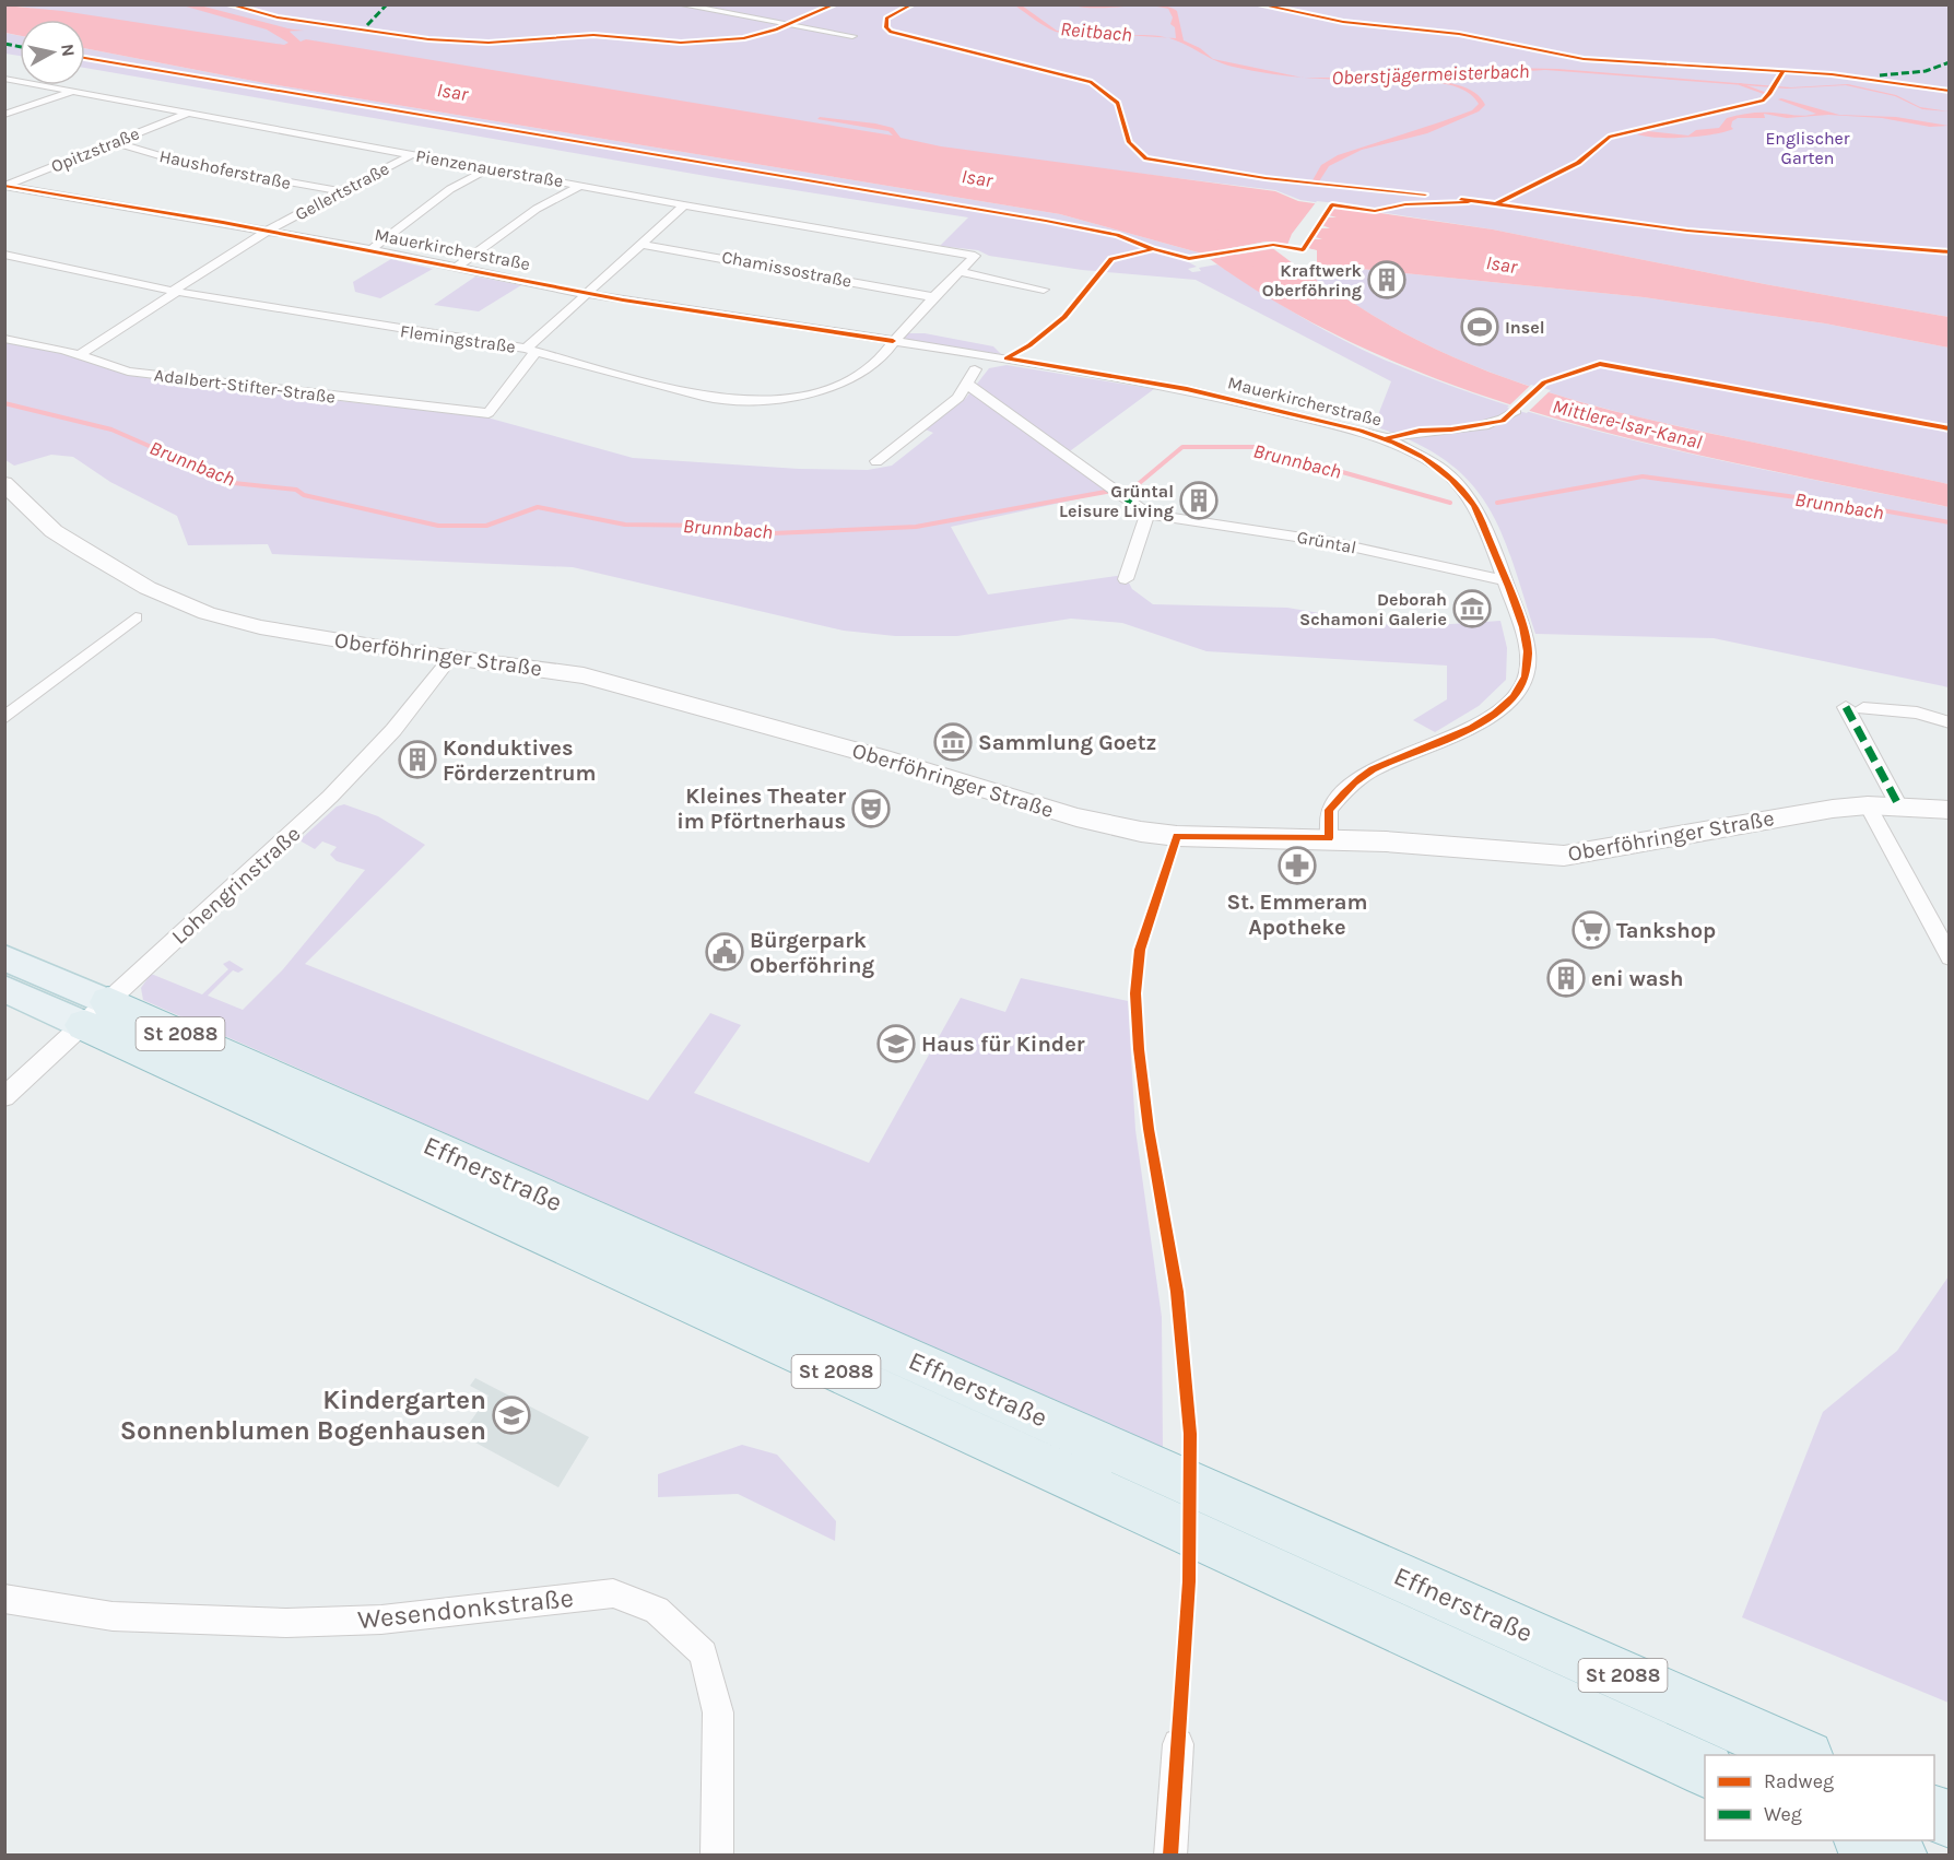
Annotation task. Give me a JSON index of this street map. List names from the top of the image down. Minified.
{"streets":{"highway":["St 2088","Effnerstraße"],"main road":["Oberföhringer Straße"],"street":["Opitzstraße","Pienzenauerstraße","Haushoferstraße","Gellertstraße","Mauerkircherstraße","Chamissostraße","Flemingstraße","Adalbert-Stifter-Straße","Grüntal","Lohengrinstraße","Wesendonkstraße"]},"crossings":[["Opitzstraße","Pienzenauerstraße"],["Opitzstraße","Haushoferstraße"],["Opitzstraße","Mauerkircherstraße"],["Pienzenauerstraße","Gellertstraße"],["Pienzenauerstraße","Flemingstraße"],["Haushoferstraße","Gellertstraße"],["Gellertstraße","Mauerkircherstraße"],["Gellertstraße","Flemingstraße"],["Gellertstraße","Adalbert-Stifter-Straße"],["Mauerkircherstraße","Flemingstraße"],["Mauerkircherstraße","Grüntal"],["Mauerkircherstraße","Oberföhringer Straße"],["Chamissostraße","Flemingstraße"],["Flemingstraße","Adalbert-Stifter-Straße"],["Oberföhringer Straße","Lohengrinstraße"],["Lohengrinstraße","Effnerstraße"]],"water":["Reitbach","Oberstjägermeisterbach","Isar","Mittlere-Isar-Kanal","Brunnbach"],"parks":["Englischer Garten"],"places":{"building":["Kraftwerk Oberföhring","Grüntal Leisure Living","Konduktives Förderzentrum","eni wash"],"sports":["Insel"],"museum":["Deborah Schamoni Galerie","Sammlung Goetz"],"theatre":["Kleines Theater im Pförtnerhaus"],"pharmacy":["St. Emmeram Apotheke"],"supermarket":["Tankshop"],"public building":["Bürgerpark Oberföhring"],"school or university":["Haus für Kinder","Kindergarten Sonnenblumen Bogenhausen"]},"legend":["Radweg","Weg"],"north":"right"}
